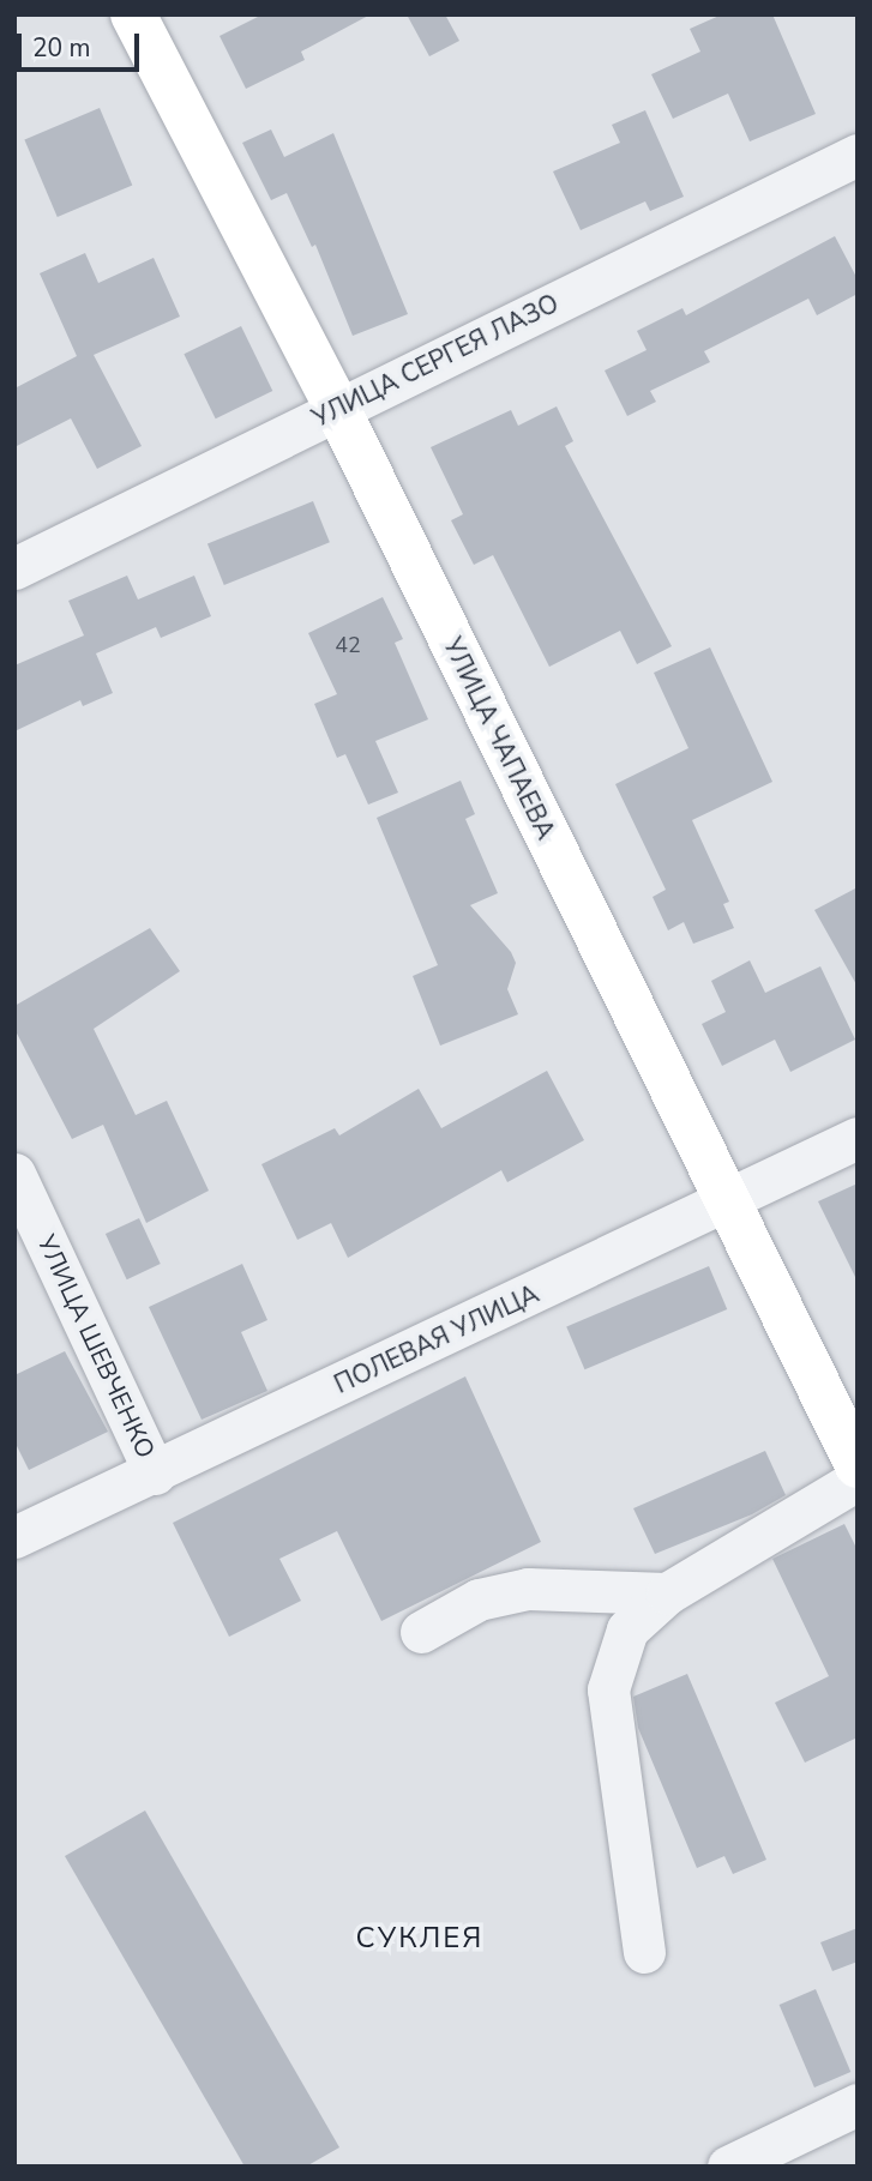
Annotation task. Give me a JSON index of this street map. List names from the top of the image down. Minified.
{"streets":{"street":["УЛИЦА СЕРГЕЯ ЛАЗО","УЛИЦА ЧАПАЕВА","ПОЛЕВАЯ УЛИЦА","УЛИЦА ШЕВЧЕНКО"]},"crossings":[["УЛИЦА СЕРГЕЯ ЛАЗО","УЛИЦА ЧАПАЕВА"],["УЛИЦА ЧАПАЕВА","ПОЛЕВАЯ УЛИЦА"],["ПОЛЕВАЯ УЛИЦА","УЛИЦА ШЕВЧЕНКО"]],"districts":["СУКЛЕЯ"],"house_numbers":["42"],"scale_bar":"20 m"}
